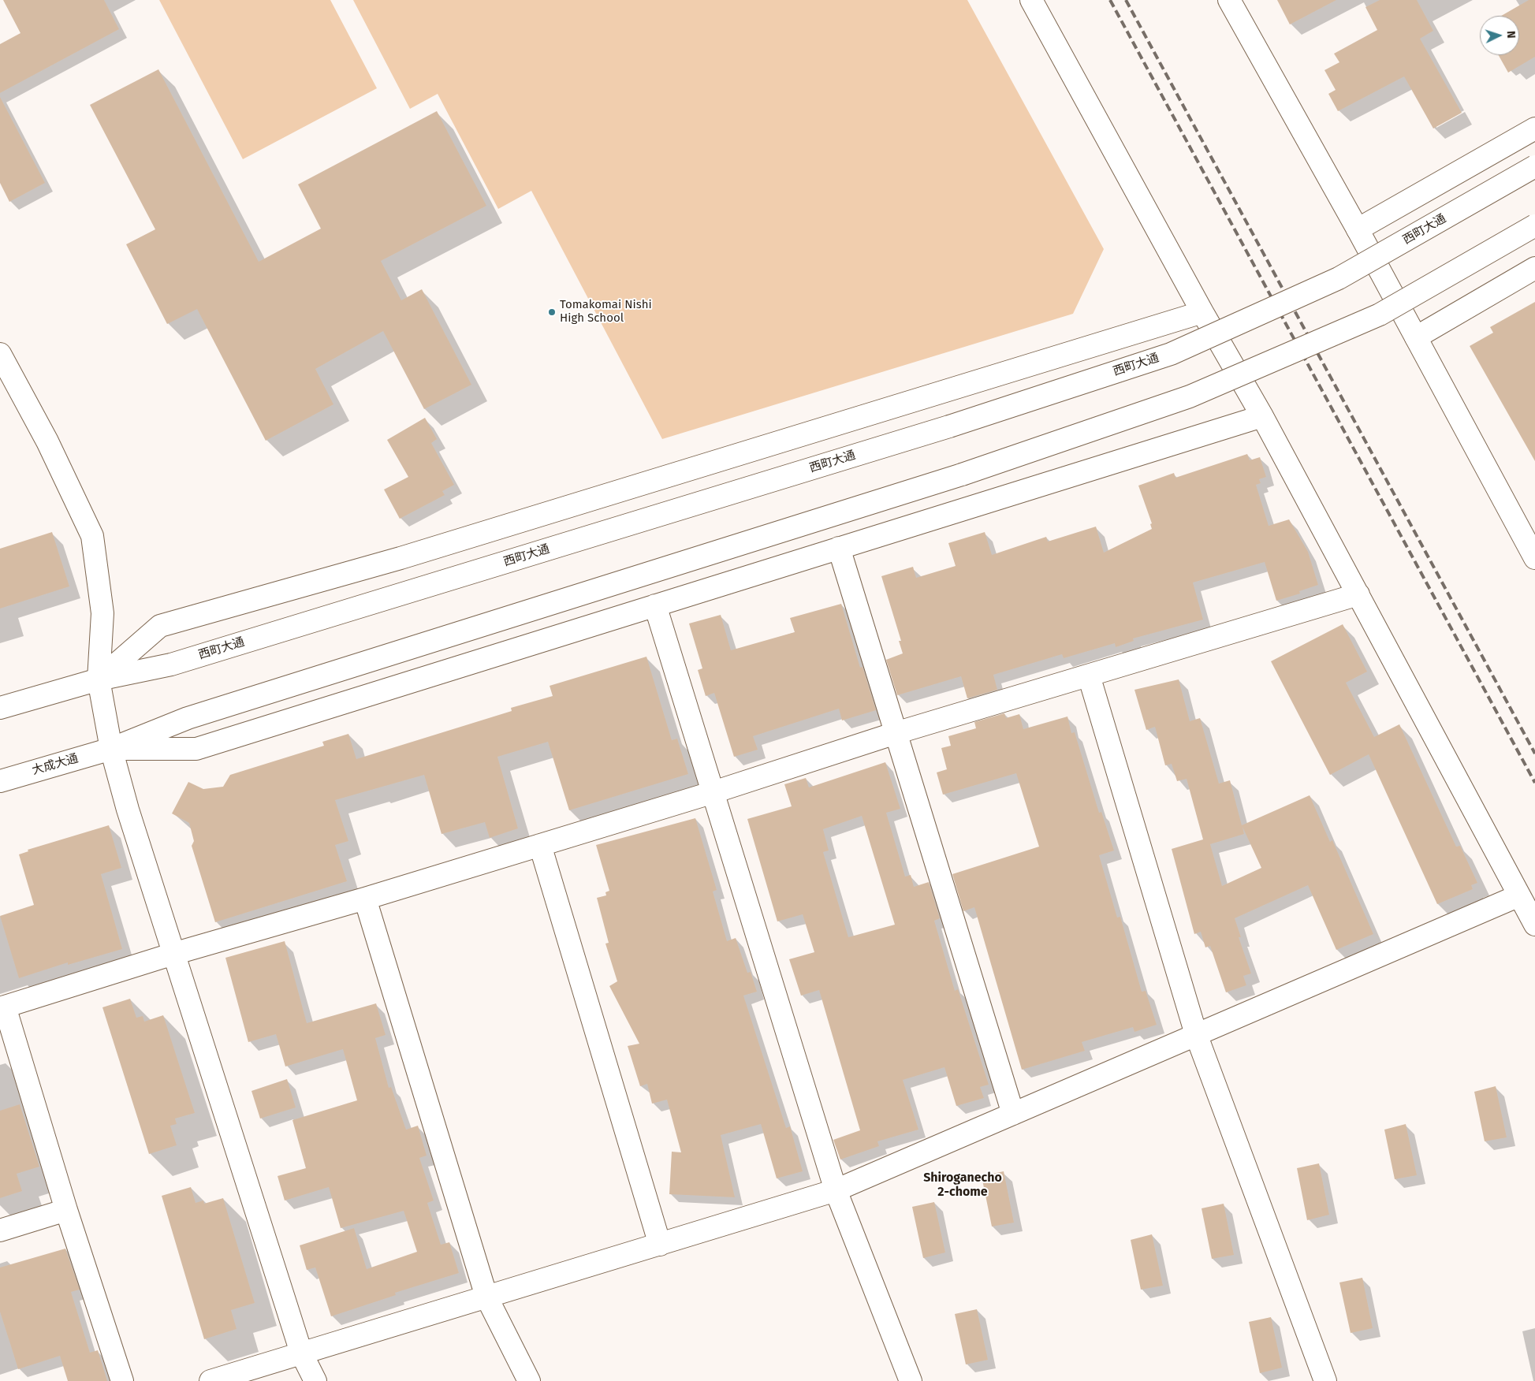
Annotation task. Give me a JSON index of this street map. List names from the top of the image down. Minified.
{"streets":{"street":["西町大通","大成大通"]},"districts":["Shiroganecho 2-chome"],"places":["Tomakomai Nishi High School"],"north":"right"}
